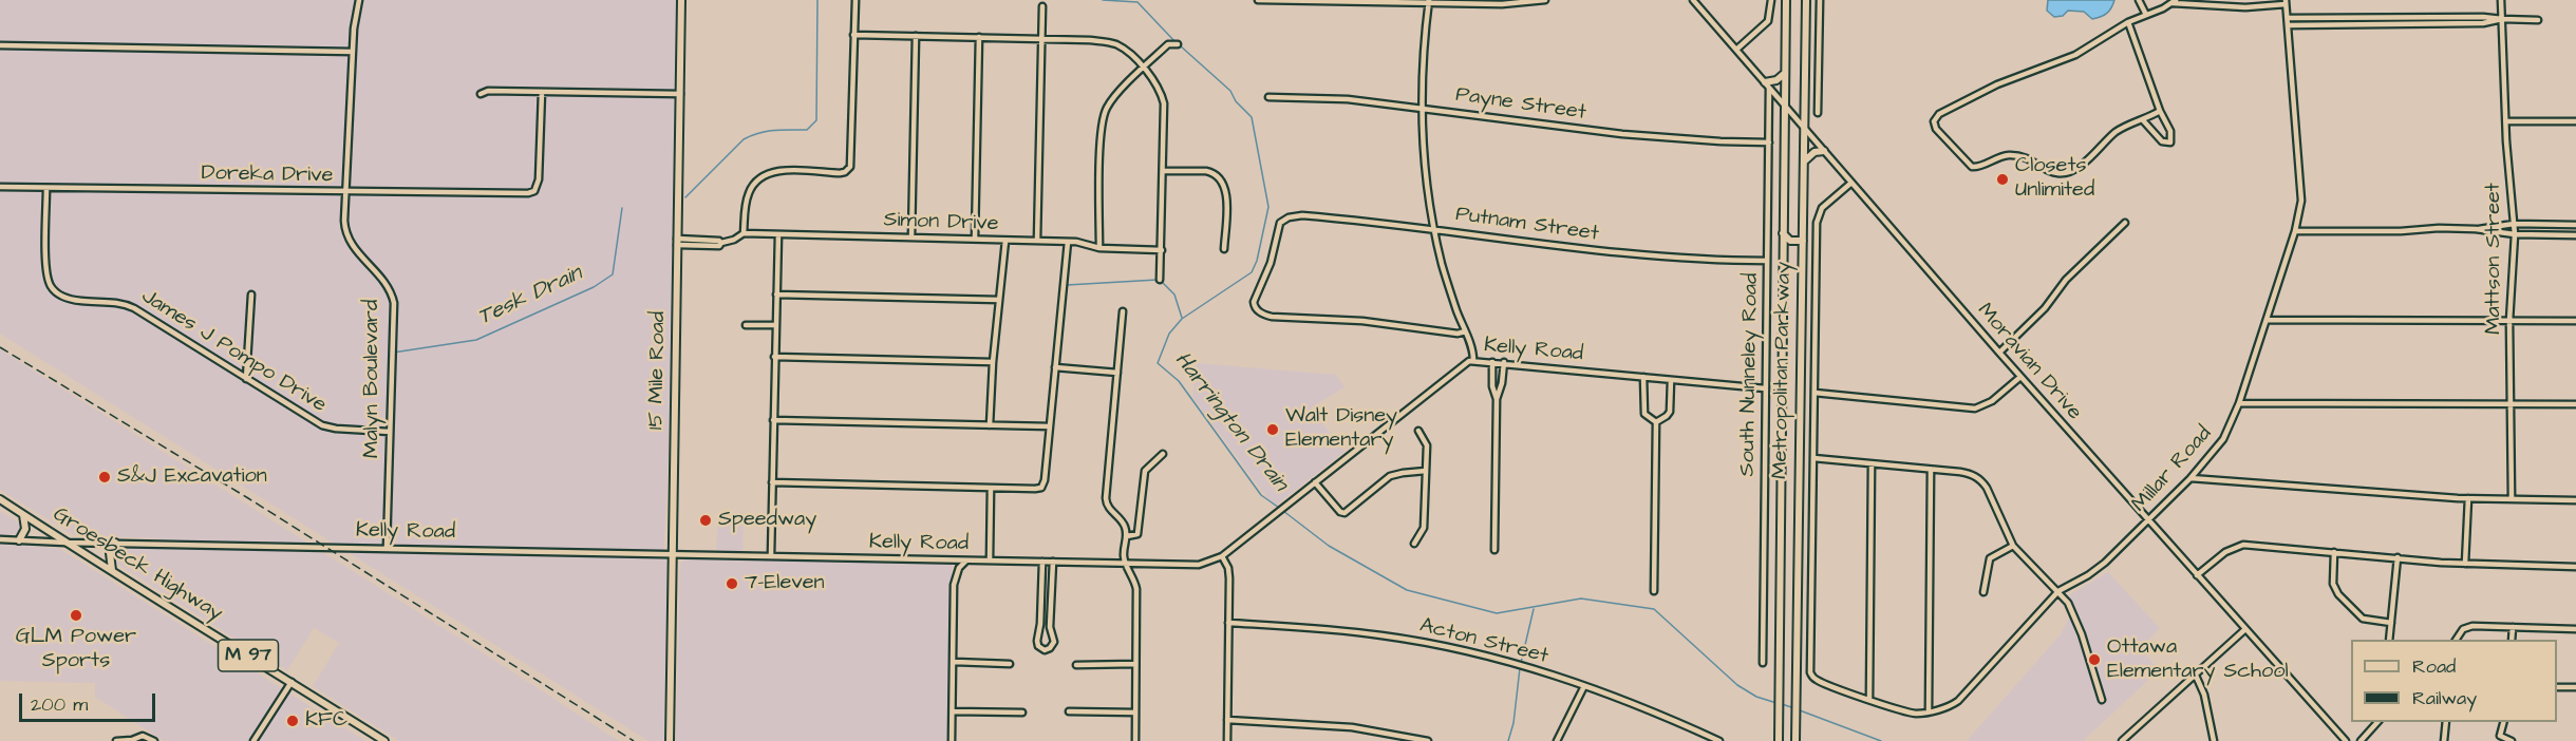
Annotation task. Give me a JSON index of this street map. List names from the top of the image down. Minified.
{"streets":{"main road":["15 Mile Road","Metropolitan Parkway","Groesbeck Highway","M 97"],"street":["Payne Street","Doreka Drive","Simon Drive","Putnam Street","Mattson Street","Kelly Road","James J Pompo Drive","Moravian Drive","South Nunneley Road","Malyn Boulevard","Millar Road","Acton Street"]},"crossings":[["Payne Street","South Nunneley Road"],["Doreka Drive","James J Pompo Drive"],["Doreka Drive","Malyn Boulevard"],["Simon Drive","15 Mile Road"],["Putnam Street","South Nunneley Road"],["Kelly Road","15 Mile Road"],["Kelly Road","South Nunneley Road"],["Kelly Road","Malyn Boulevard"],["Kelly Road","Groesbeck Highway"],["James J Pompo Drive","Malyn Boulevard"],["Moravian Drive","Metropolitan Parkway"],["Moravian Drive","South Nunneley Road"],["Moravian Drive","Millar Road"]],"water":["Tesk Drain","Harrington Drain"],"places":["Closets Unlimited","Walt Disney Elementary","S&J Excavation","Speedway","7-Eleven","GLM Power Sports","Ottawa Elementary School","KFC"],"legend":["Road","Railway"],"scale_bar":"200 m"}
